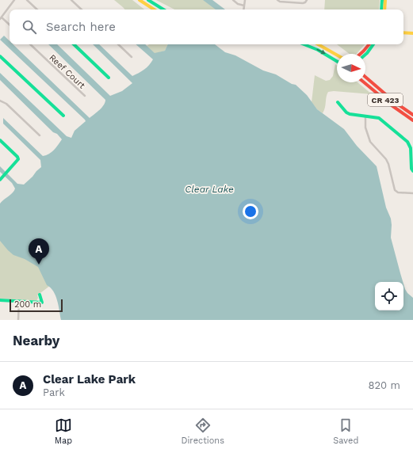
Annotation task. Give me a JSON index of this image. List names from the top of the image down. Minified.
{"streets":{"street":["Reef Court","CR 423"]},"water":["Clear Lake"],"scale_bar":"200 m","north":"right","page":{"search":"Search here","pins":"A","scale":"200 m","heading":"Nearby","list":[{"mark":"A","name":"Clear Lake Park","note":"Park","value":"820 m"}],"nav":["Map","Directions","Saved"]}}
